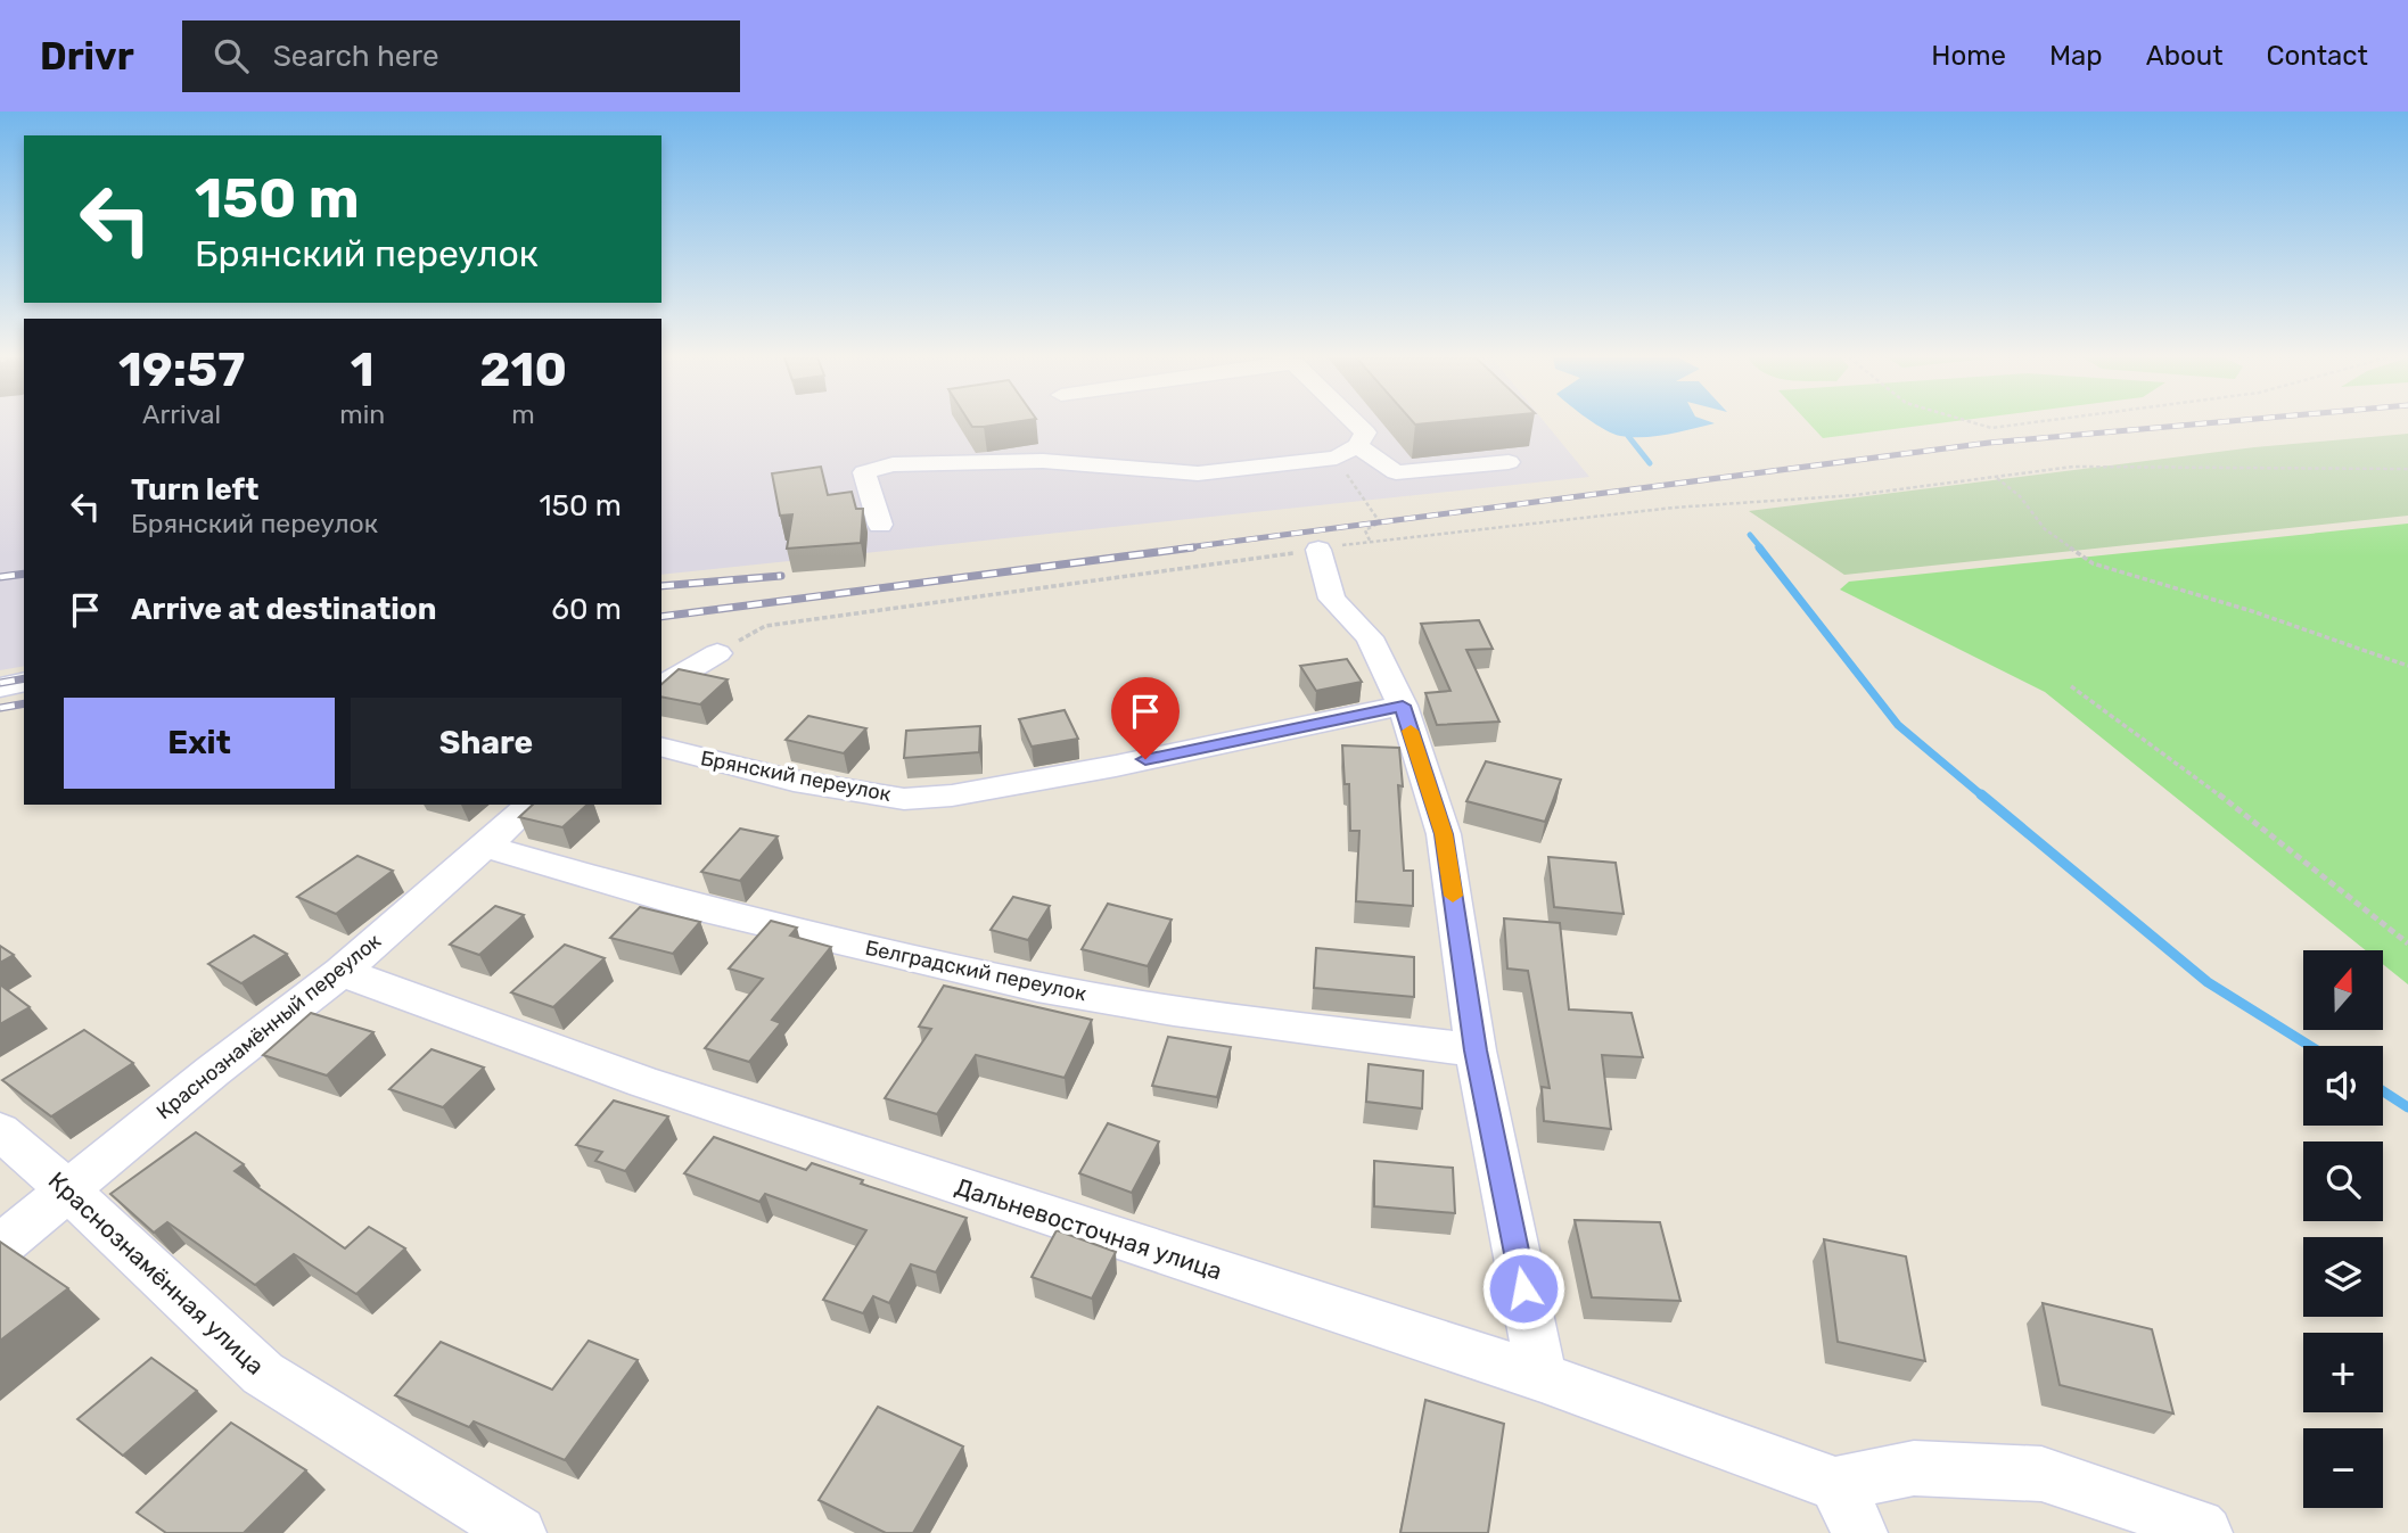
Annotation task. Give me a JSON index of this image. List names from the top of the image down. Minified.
{"streets":{"street":["Брянский переулок","Белградский переулок","Краснознамённый переулок","Дальневосточная улица","Краснознамённая улица"]},"crossings":[["Белградский переулок","Краснознамённый переулок"],["Краснознамённый переулок","Дальневосточная улица"],["Краснознамённый переулок","Краснознамённая улица"]],"north":"top","page":{"header":"Drivr","search":"Search here","nav":["Home","Map","About","Contact"],"turn":["150 m","Брянский переулок"],"eta":["19:57","Arrival","1","min","210","m"],"list":[{"name":"Turn left","note":"Брянский переулок","value":"150 m"},{"name":"Arrive at destination","value":"60 m"}],"buttons":["Exit","Share"],"map_buttons":["+","−"]}}
